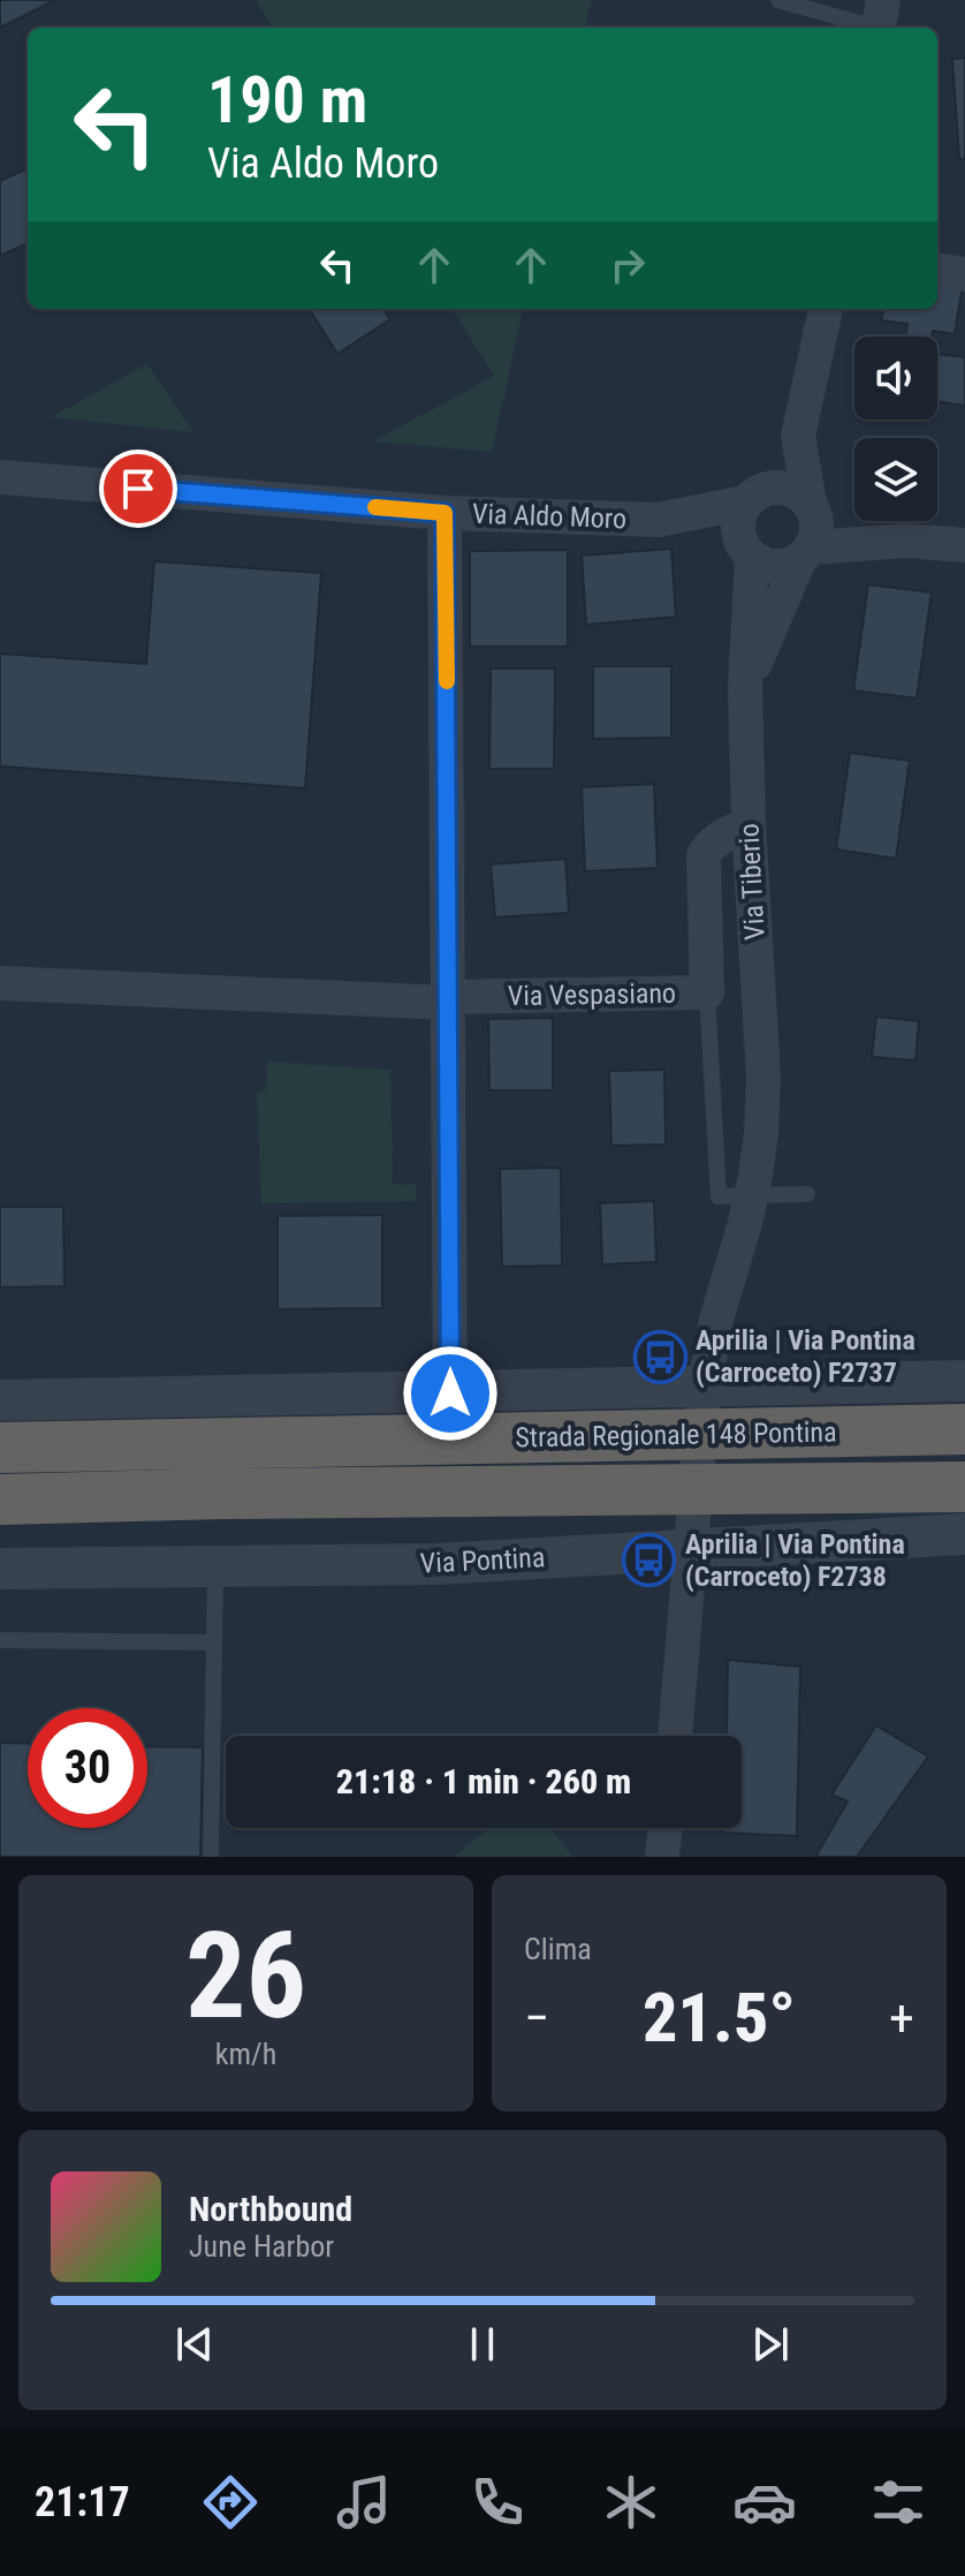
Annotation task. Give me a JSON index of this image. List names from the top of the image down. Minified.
{"streets":{"highway":["Strada Regionale 148 Pontina"],"street":["Via Aldo Moro","Via Tiberio","Via Vespasiano","Via Pontina"]},"crossings":[["Via Aldo Moro","Via Tiberio"],["Via Tiberio","Via Vespasiano"]],"places":{"bus stop":["Aprilia | Via Pontina (Carroceto) F2737","Aprilia | Via Pontina (Carroceto) F2738"]},"page":{"turn":["190 m","Via Aldo Moro"],"limit":"30","trip":"21:18 · 1 min · 260 m","tile":[["26","km/h"],"Clima"],"heat":["−","21.5°","+"],"song":["Northbound","June Harbor"],"tabs":"21:17"}}
